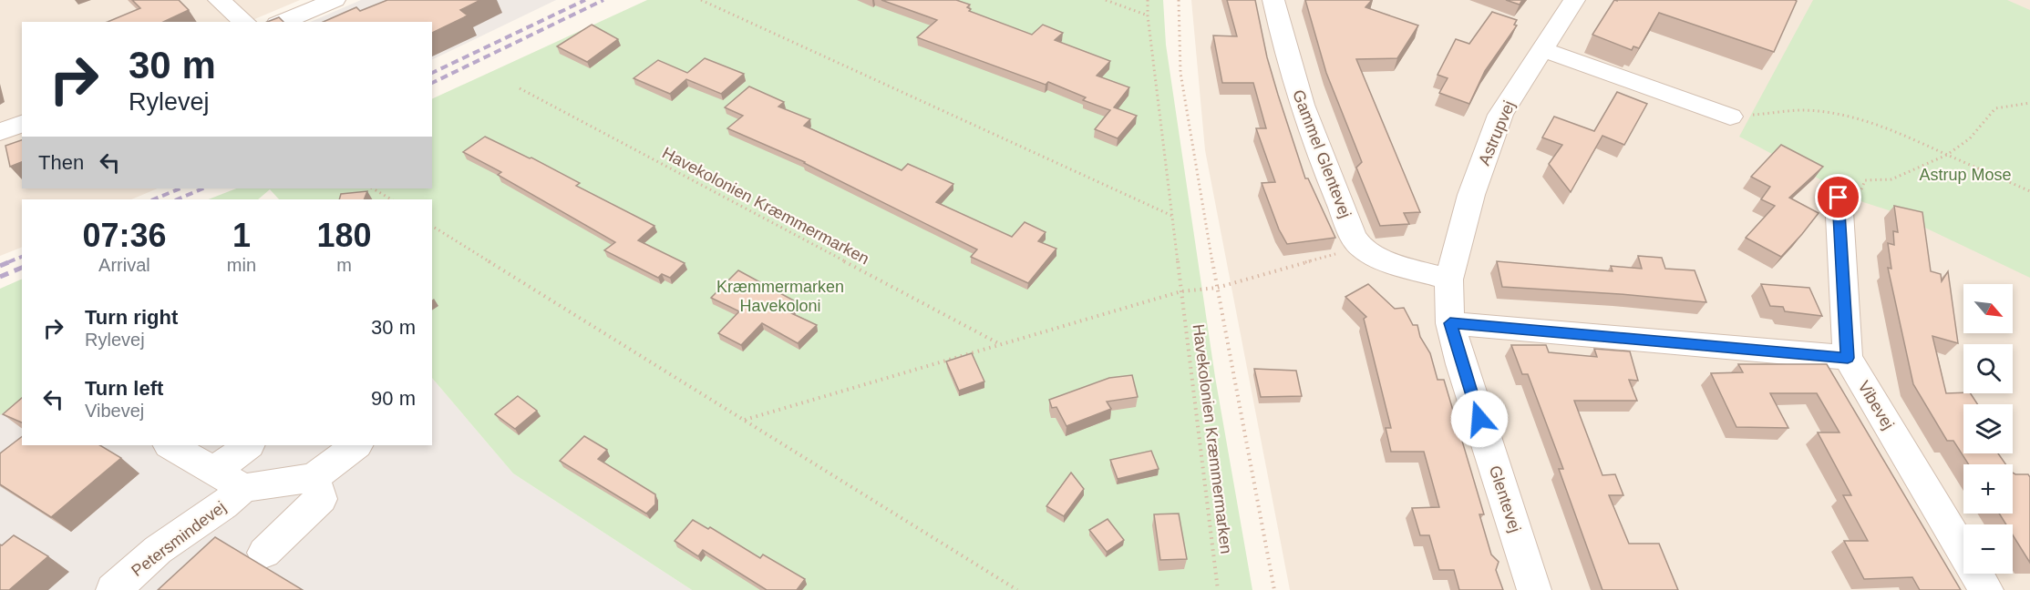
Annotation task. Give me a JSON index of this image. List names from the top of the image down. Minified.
{"streets":{"street":["Astrupvej","Gammel Glentevej","Vibevej","Glentevej","Petersmindevej"],"path":["Havekolonien Kræmmermarken"]},"crossings":[["Astrupvej","Glentevej"]],"parks":["Astrup Mose","Kræmmermarken Havekoloni"],"north":"bottom right","page":{"turn":["30 m","Rylevej"],"then":"Then","eta":["07:36","Arrival","1","min","180","m"],"map_buttons":["+","−"],"list":[{"name":"Turn right","note":"Rylevej","value":"30 m"},{"name":"Turn left","note":"Vibevej","value":"90 m"}]}}
